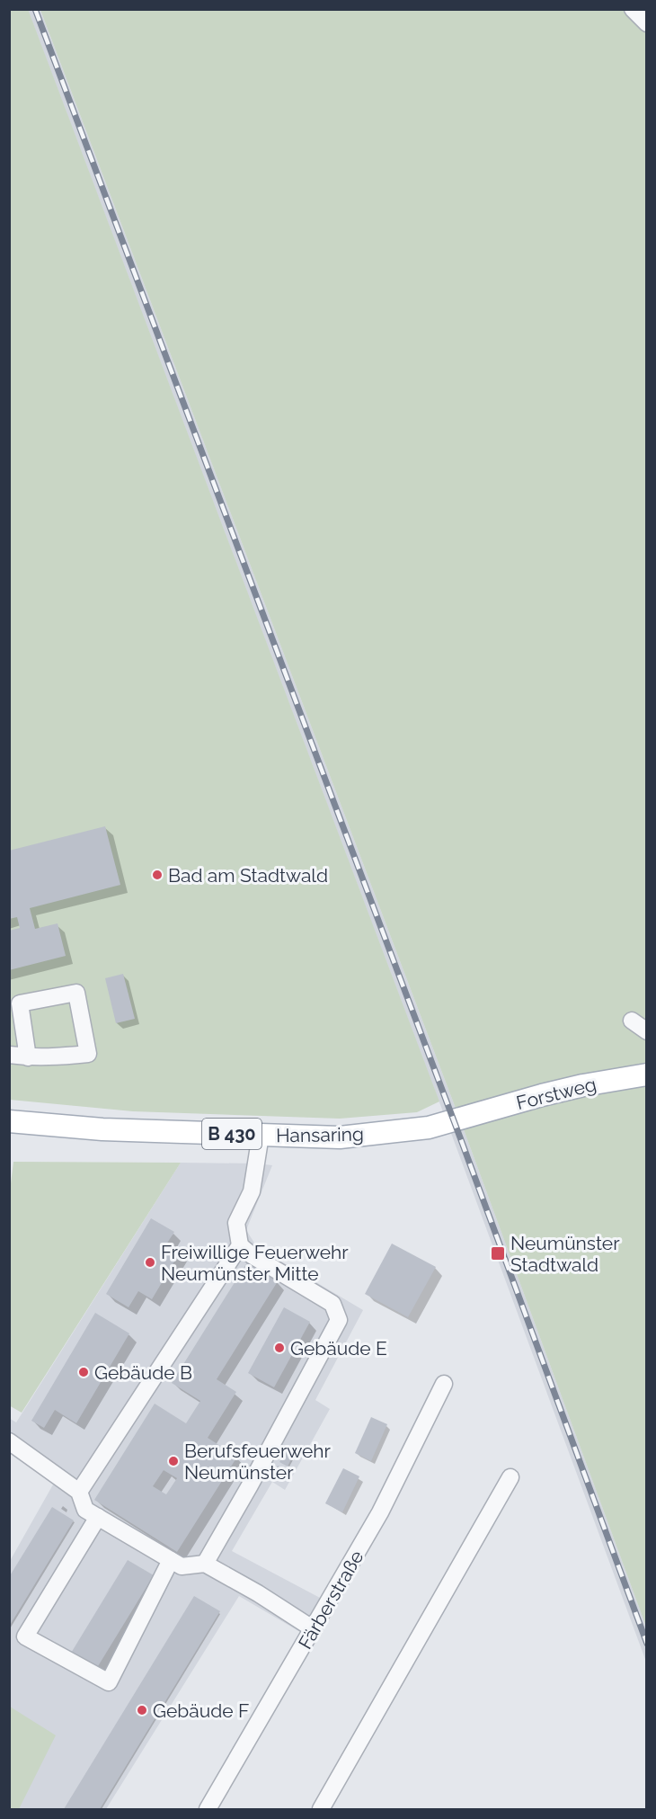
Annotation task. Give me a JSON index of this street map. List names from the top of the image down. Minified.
{"streets":{"main road":["Forstweg","B 430","Hansaring"],"street":["Färberstraße"]},"crossings":[["Forstweg","Hansaring"]],"places":{"other":["Bad am Stadtwald","Freiwillige Feuerwehr Neumünster Mitte","Gebäude E","Gebäude B","Berufsfeuerwehr Neumünster","Gebäude F"],"transit":["Neumünster Stadtwald"]}}
